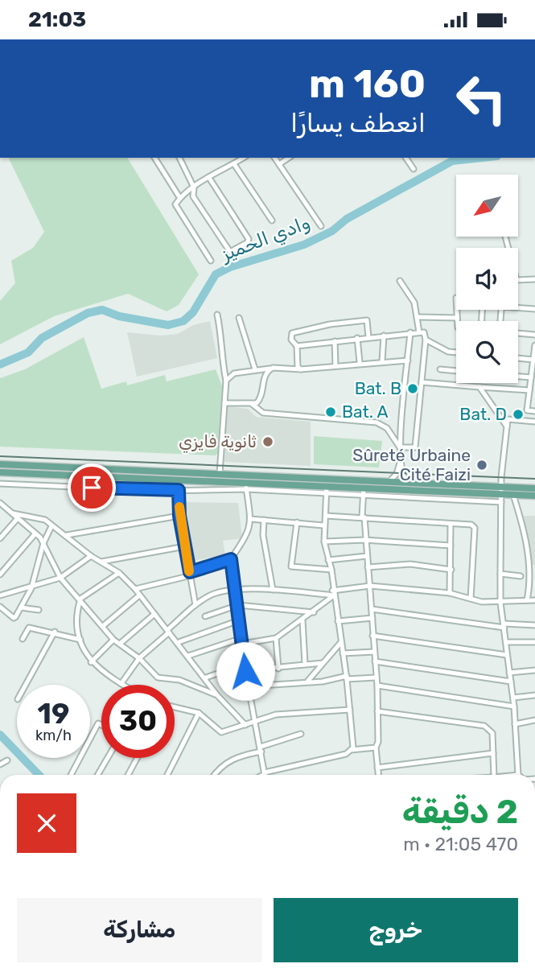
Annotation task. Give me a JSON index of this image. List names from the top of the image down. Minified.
{"water":["وادي الحميز"],"places":["Bat. B","Bat. A","Bat. D","ثانوية فايزي","Sûreté Urbaine Cité Faizi"],"north":"bottom left","page":{"status":"21:03","turn":["160 m","انعطف يسارًا"],"speed":"19 km/h","limit":"30","heading":["2 دقيقة","470 m · 21:05"],"buttons":["خروج","مشاركة"]}}
